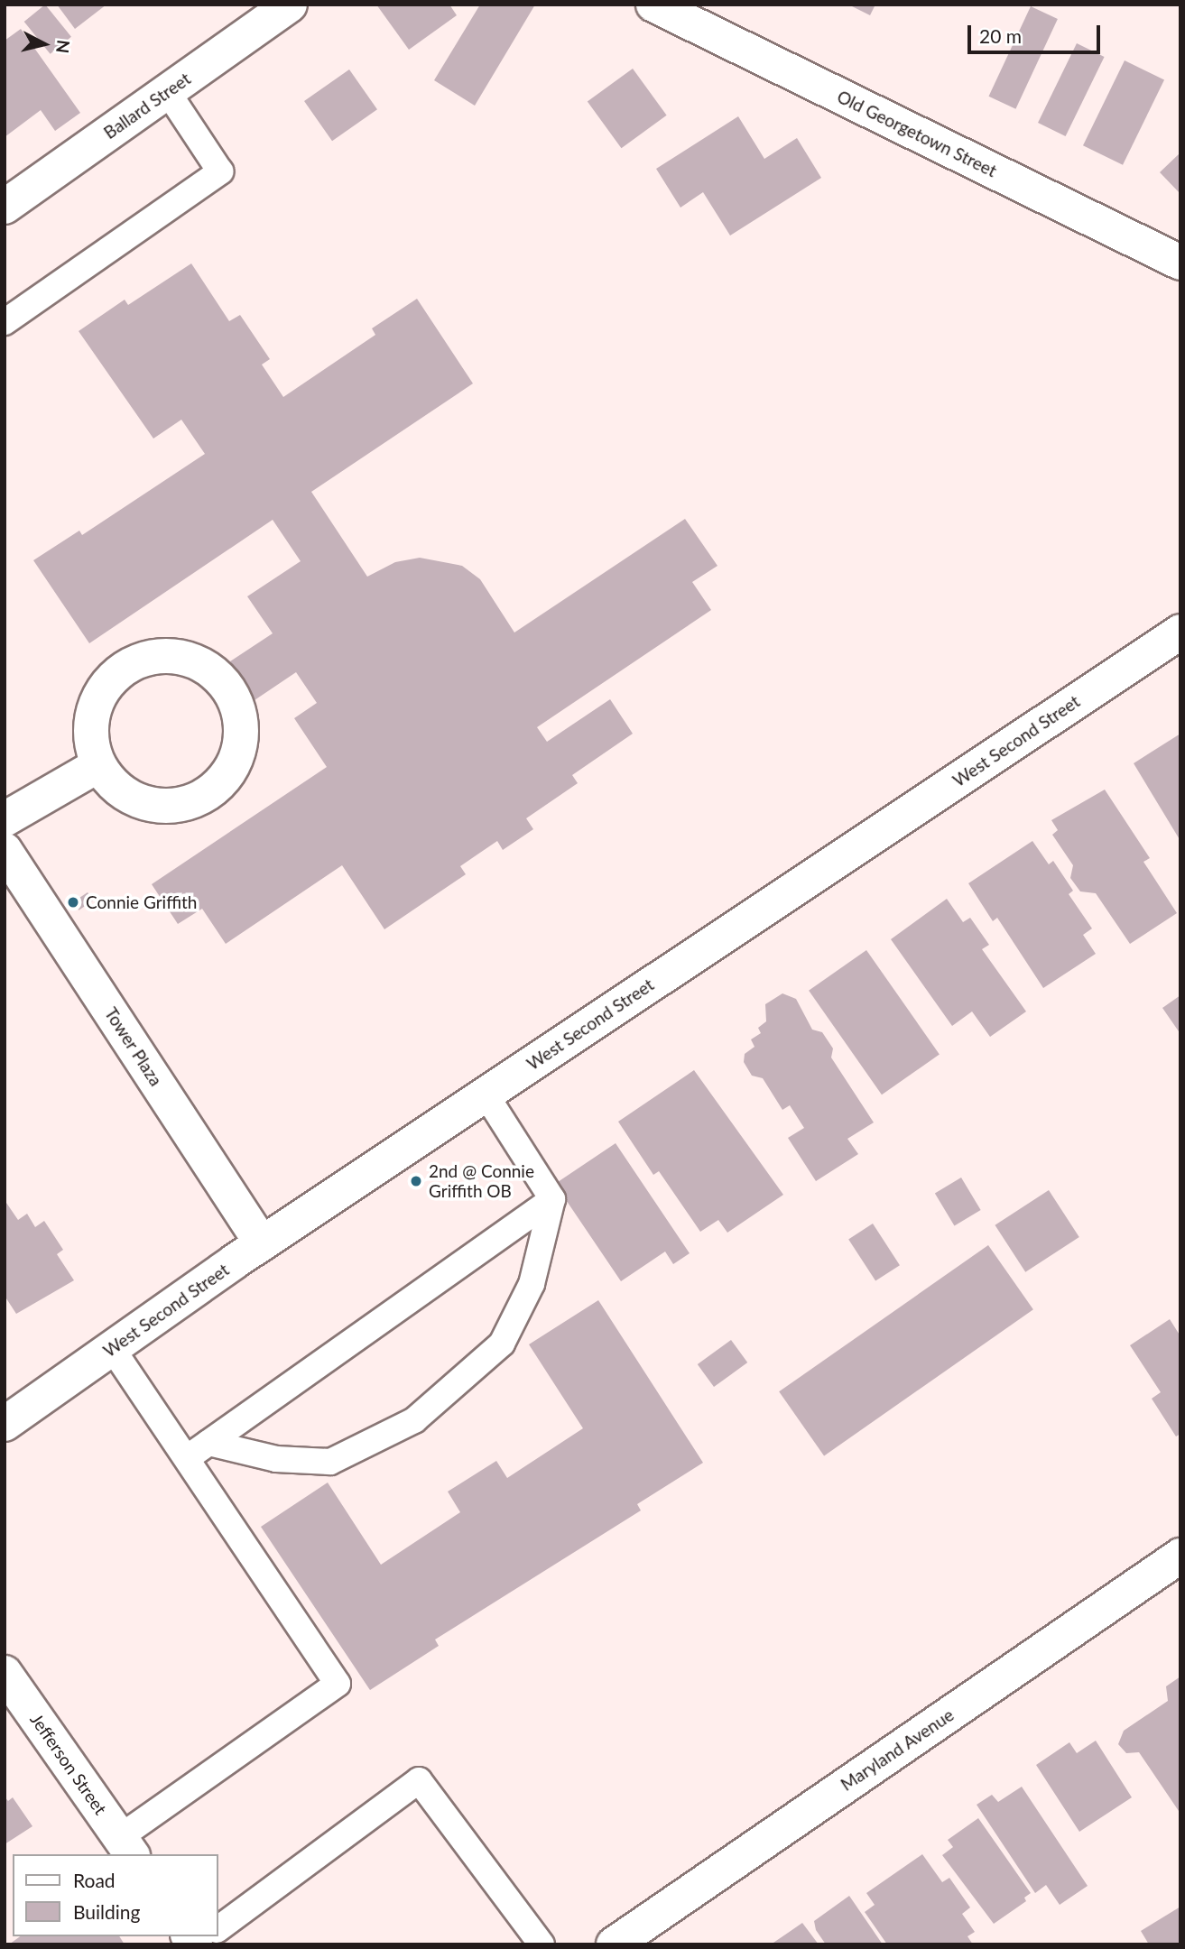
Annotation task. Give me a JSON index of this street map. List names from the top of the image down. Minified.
{"streets":{"street":["Ballard Street","Old Georgetown Street","West Second Street","Tower Plaza","Maryland Avenue","Jefferson Street"]},"crossings":[["West Second Street","Tower Plaza"]],"places":["Connie Griffith","2nd @ Connie Griffith OB"],"legend":["Road","Building"],"scale_bar":"20 m","north":"right"}
